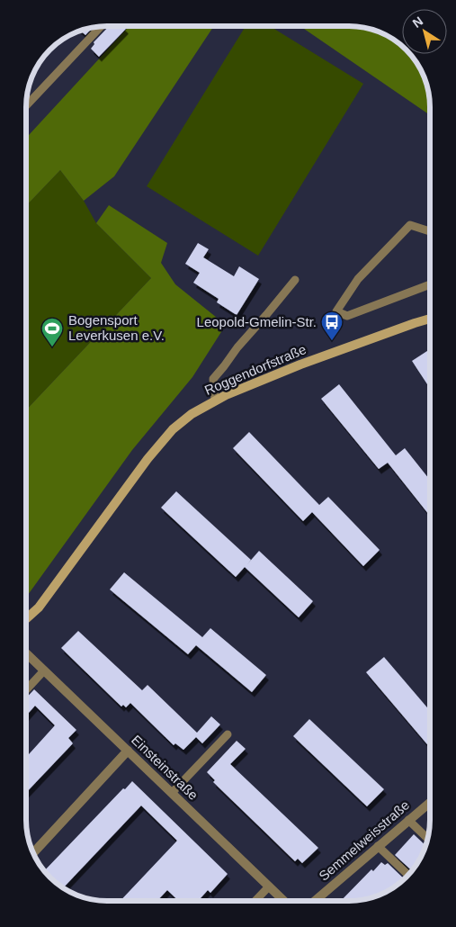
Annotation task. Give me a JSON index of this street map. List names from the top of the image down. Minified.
{"streets":{"street":["Roggendorfstraße","Einsteinstraße","Semmelweisstraße"]},"places":{"bus stop":["Leopold-Gmelin-Str."],"sports":["Bogensport Leverkusen e.V."]},"north":"top left"}
